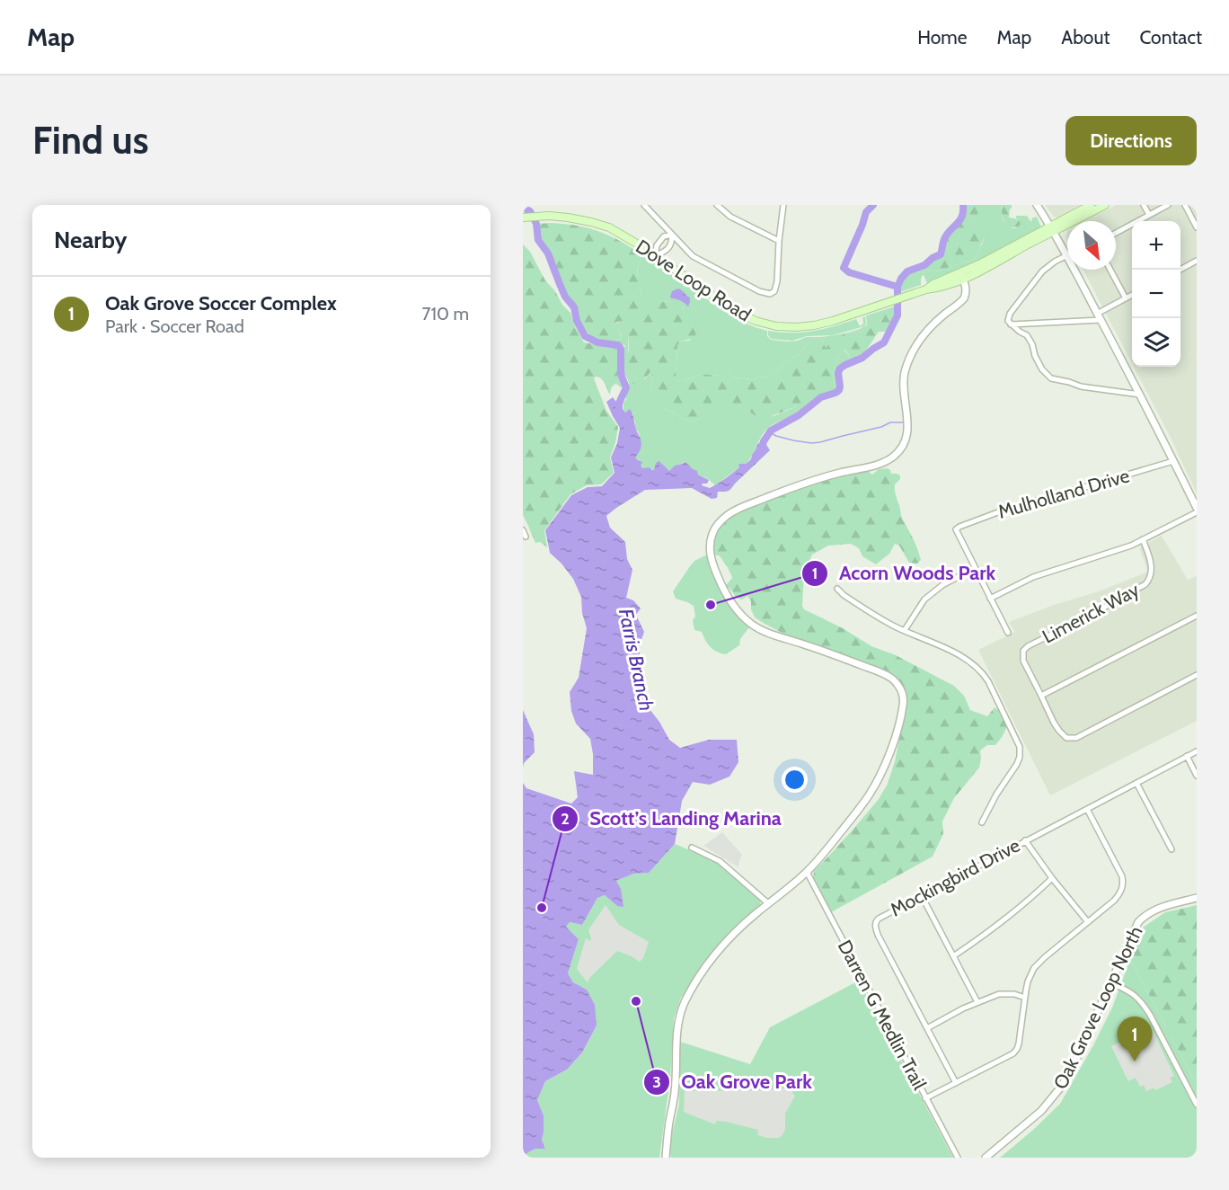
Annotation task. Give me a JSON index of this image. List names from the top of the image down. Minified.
{"streets":{"main road":["Dove Loop Road"],"street":["Mulholland Drive","Limerick Way","Mockingbird Drive","Oak Grove Loop North","Darren G Medlin Trail"]},"water":["Farris Branch"],"places":["Acorn Woods Park","Scott’s Landing Marina","Oak Grove Park"],"north":"bottom right","page":{"header":"Map","nav":["Home","Map","About","Contact"],"buttons":"Directions","title":"Find us","heading":"Nearby","map_buttons":["+","−"],"list":[{"mark":"1","name":"Oak Grove Soccer Complex","note":"Park · Soccer Road","value":"710 m"}],"pins":"1"}}
